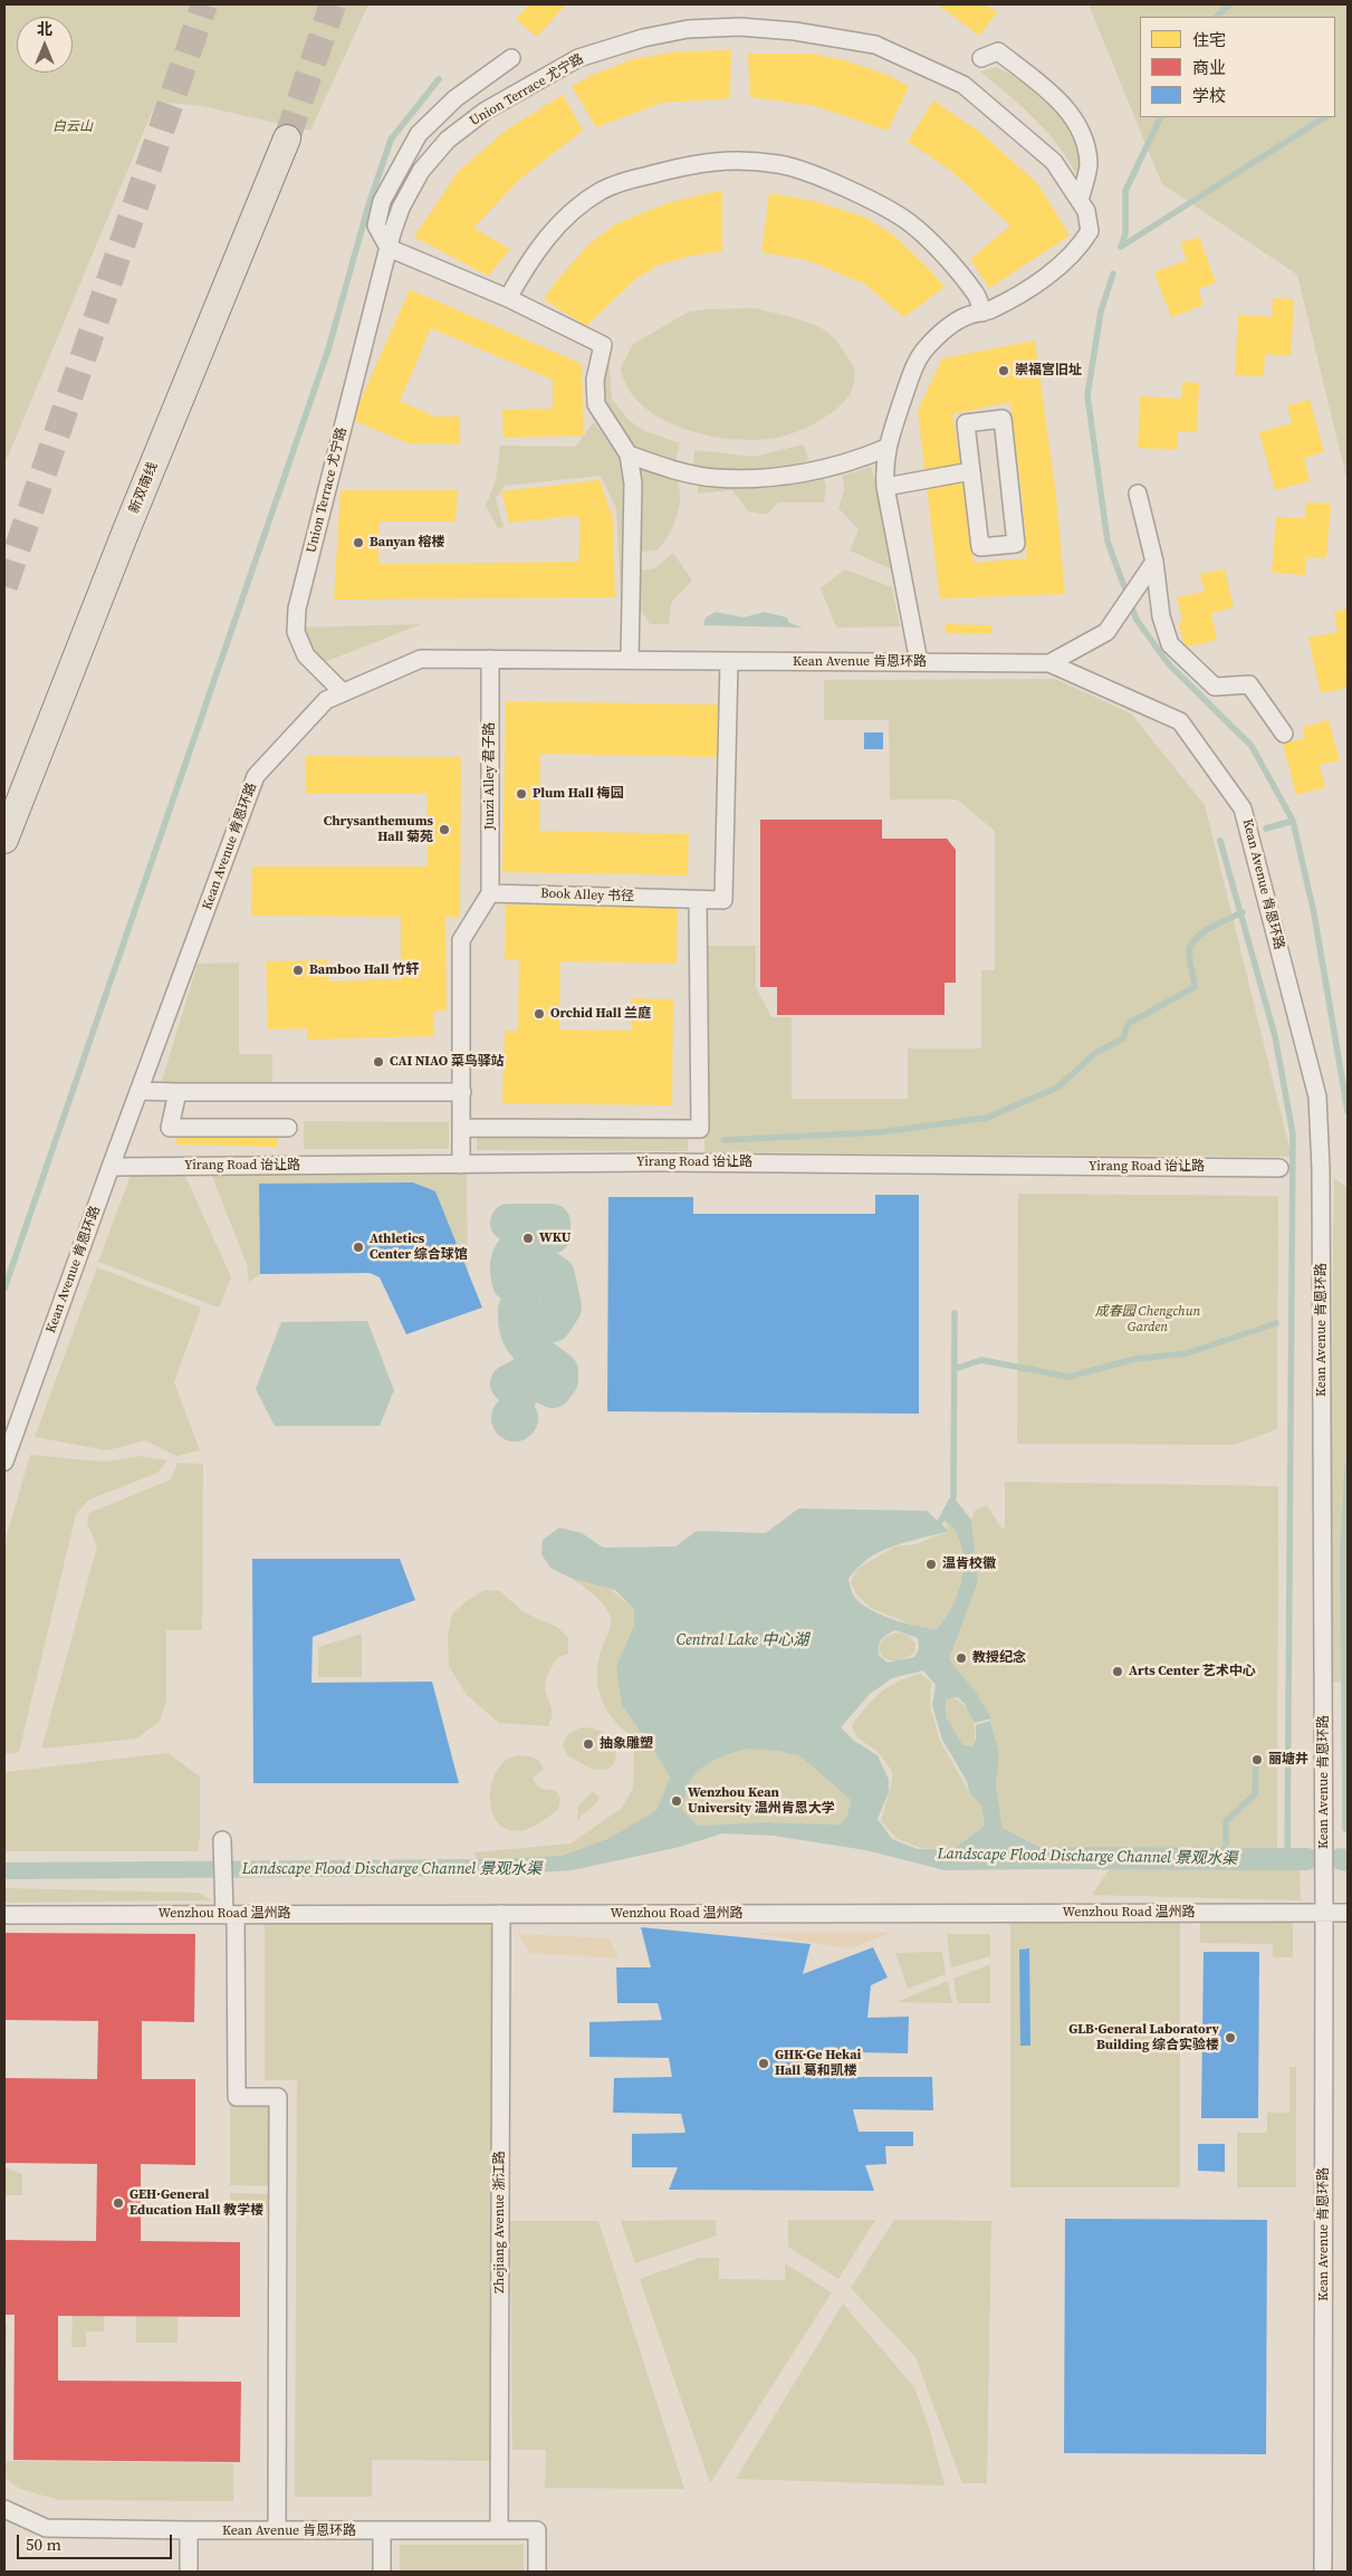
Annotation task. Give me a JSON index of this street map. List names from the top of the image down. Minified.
{"streets":{"main road":["新双南线"],"street":["Union Terrace 尤宁路","Kean Avenue 肯恩环路","Junzi Alley 君子路","Book Alley 书径","Yirang Road 诒让路","Wenzhou Road 温州路","Zhejiang Avenue 浙江路"]},"crossings":[["Union Terrace 尤宁路","Kean Avenue 肯恩环路"],["Kean Avenue 肯恩环路","Junzi Alley 君子路"],["Kean Avenue 肯恩环路","Book Alley 书径"],["Kean Avenue 肯恩环路","Yirang Road 诒让路"],["Kean Avenue 肯恩环路","Wenzhou Road 温州路"],["Kean Avenue 肯恩环路","Zhejiang Avenue 浙江路"],["Junzi Alley 君子路","Book Alley 书径"],["Wenzhou Road 温州路","Zhejiang Avenue 浙江路"]],"water":["Central Lake 中心湖","Landscape Flood Discharge Channel 景观水渠"],"parks":["白云山","成春园 Chengchun Garden"],"places":["崇福宫旧址","Banyan 榕楼","Plum Hall 梅园","Chrysanthemums Hall 菊苑","Bamboo Hall 竹轩","Orchid Hall 兰庭","CAI NIAO 菜鸟驿站","WKU","Athletics Center 综合球馆","温肯校徽","教授纪念","Arts Center 艺术中心","抽象雕塑","丽塘井","Wenzhou Kean University 温州肯恩大学","GLB·General Laboratory Building 综合实验楼","GHK·Ge Hekai Hall 葛和凯楼","GEH·General Education Hall 教学楼"],"legend":["住宅","商业","学校"],"scale_bar":"50 m","north":"top"}
